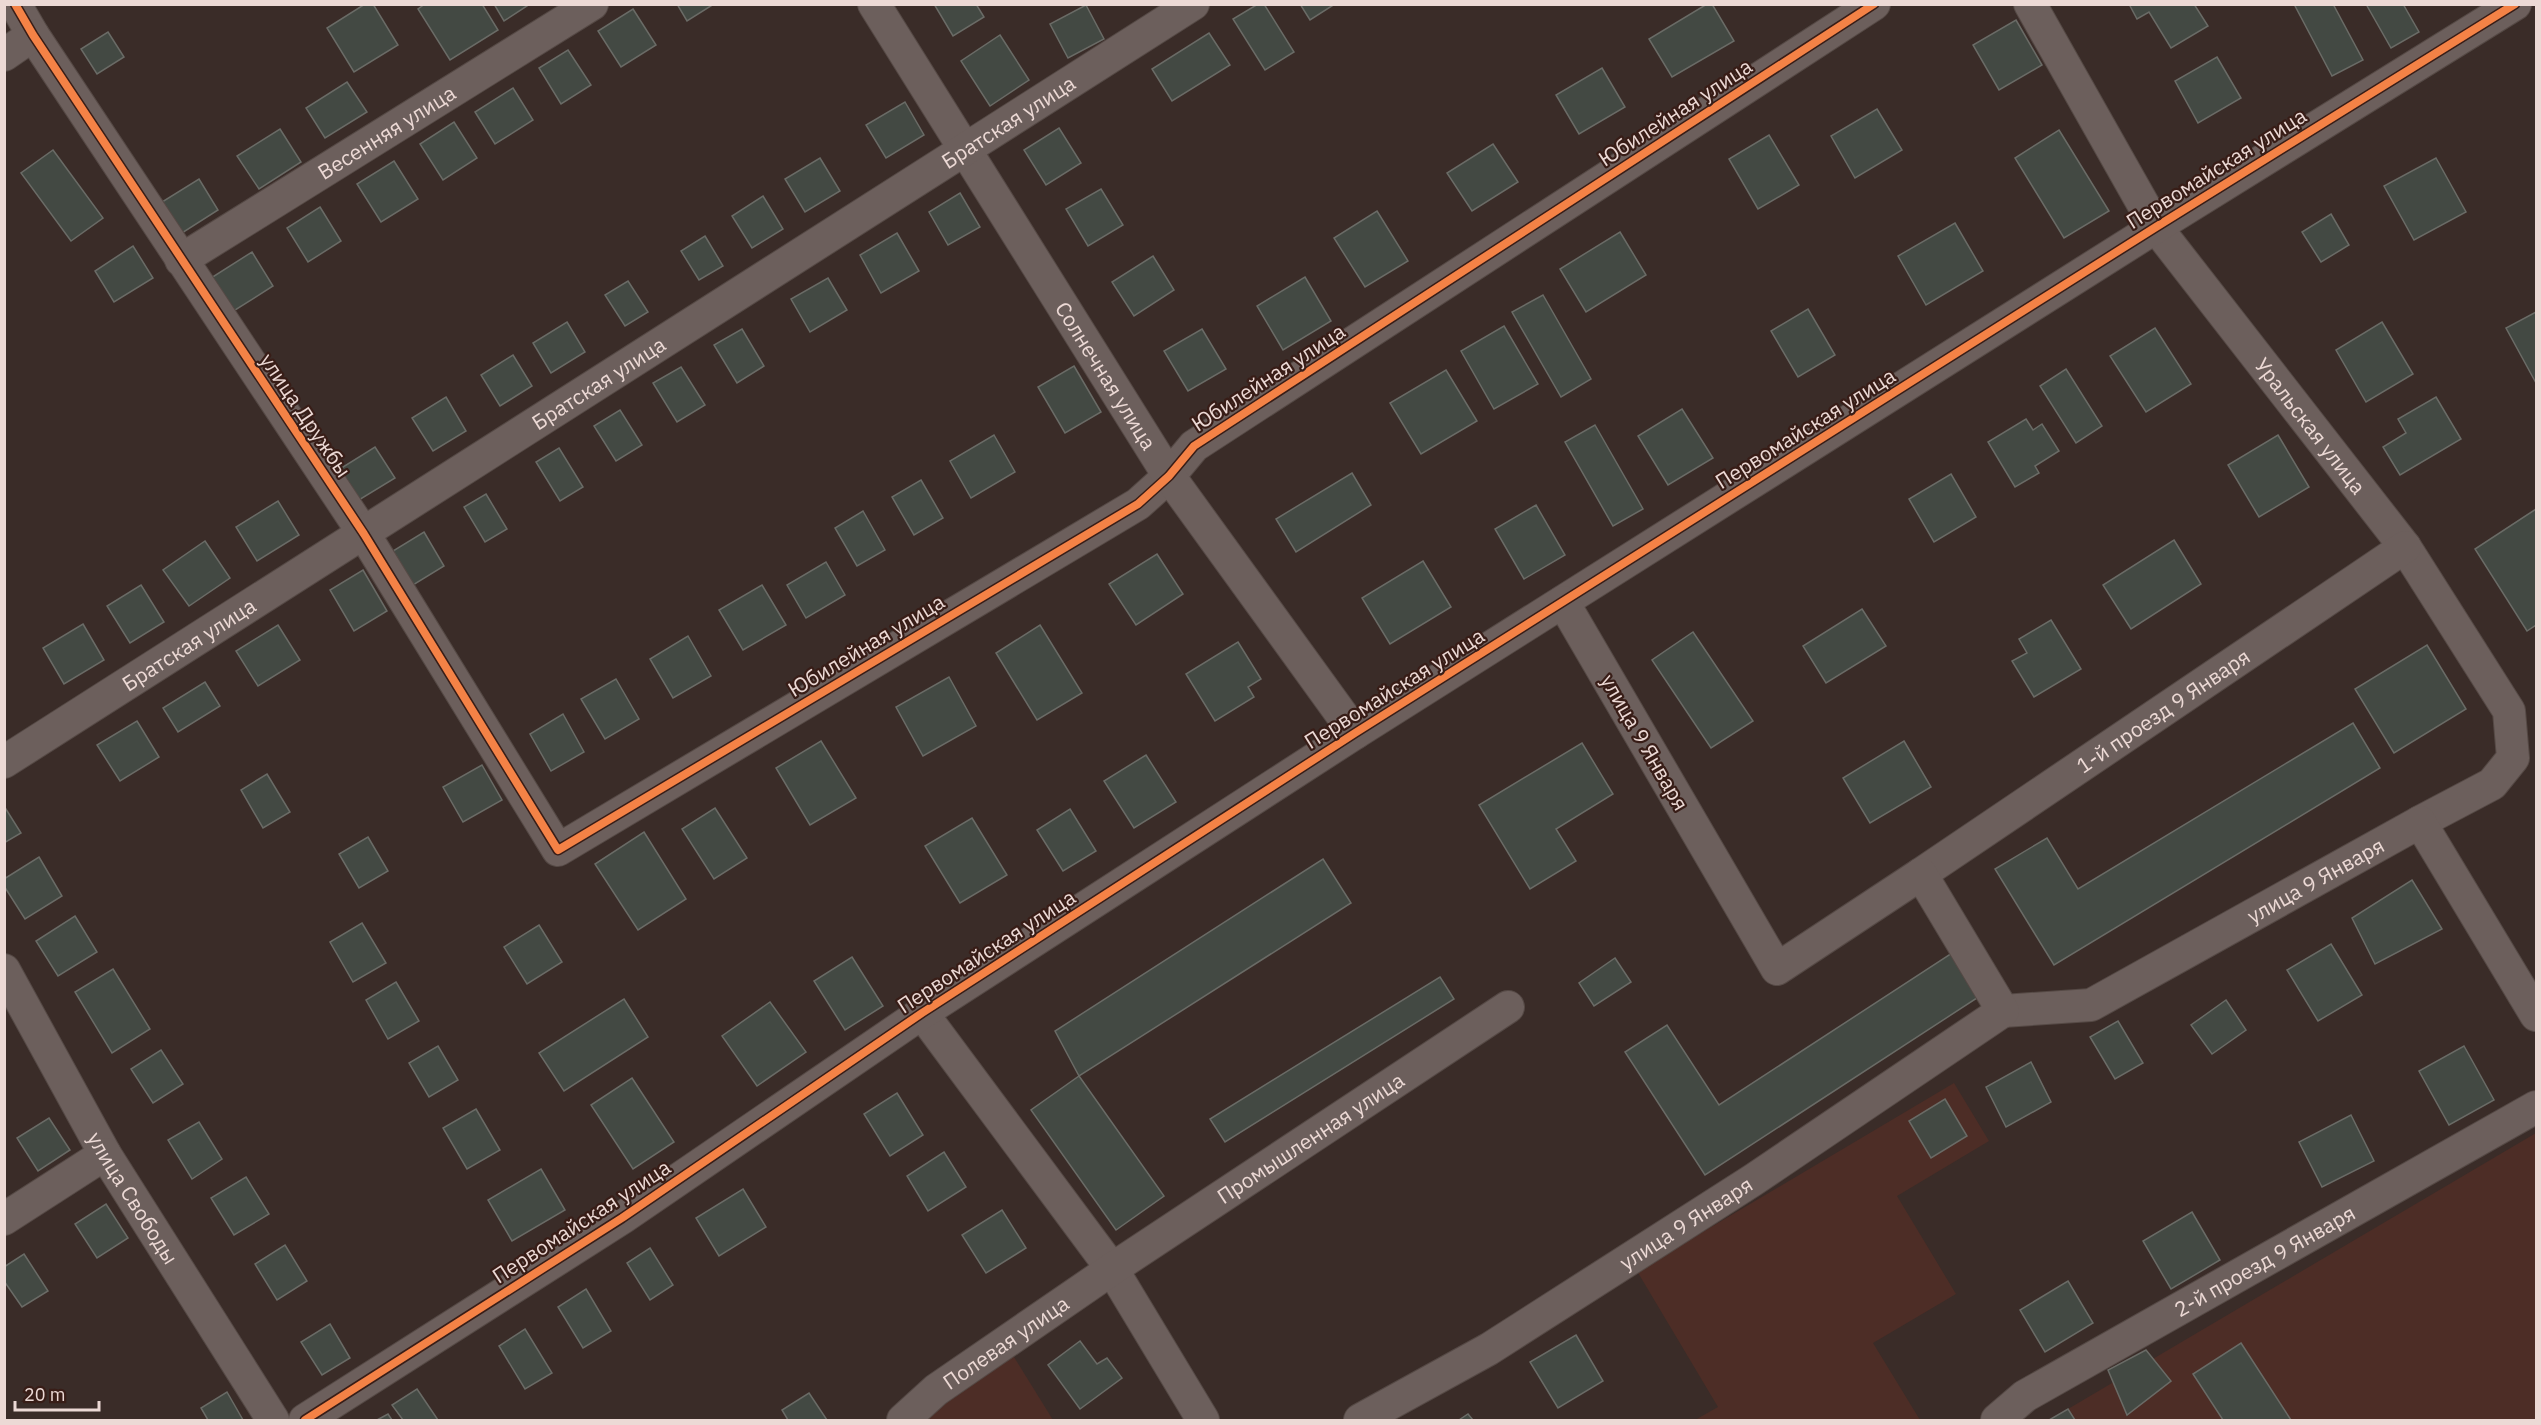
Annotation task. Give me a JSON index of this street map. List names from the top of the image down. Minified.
{"streets":{"street":["Юбилейная улица","Братская улица","Весенняя улица","Первомайская улица","Солнечная улица","улица Дружбы","Уральская улица","1-й проезд 9 Января","улица 9 Января","Промышленная улица","улица Свободы","2-й проезд 9 Января","Полевая улица"]},"crossings":[["Юбилейная улица","Солнечная улица"],["Юбилейная улица","улица Дружбы"],["Братская улица","Солнечная улица"],["Братская улица","улица Дружбы"],["Весенняя улица","улица Дружбы"],["Первомайская улица","Солнечная улица"],["Первомайская улица","Уральская улица"],["Первомайская улица","улица 9 Января"],["Уральская улица","1-й проезд 9 Января"],["Уральская улица","улица 9 Января"],["1-й проезд 9 Января","улица 9 Января"],["Промышленная улица","Полевая улица"]],"scale_bar":"20 m"}
